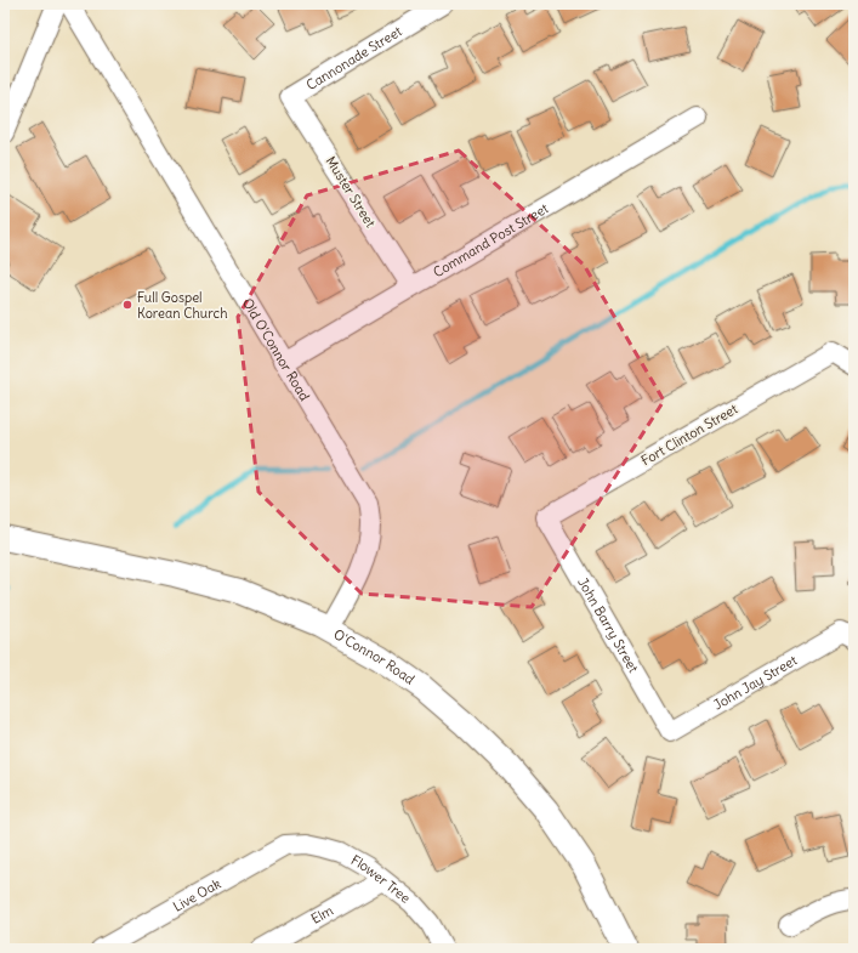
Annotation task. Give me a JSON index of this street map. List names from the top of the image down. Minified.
{"streets":{"main road":["O'Connor Road"],"street":["Cannonade Street","Muster Street","Command Post Street","Old O'Connor Road","Fort Clinton Street","John Barry Street","John Jay Street","Flower Tree","Live Oak","Elm"]},"crossings":[["Cannonade Street","Muster Street"],["Muster Street","Command Post Street"],["Command Post Street","Old O'Connor Road"],["Old O'Connor Road","O'Connor Road"],["Fort Clinton Street","John Barry Street"],["John Barry Street","John Jay Street"],["Flower Tree","Live Oak"],["Flower Tree","Elm"]],"places":["Full Gospel Korean Church"]}
